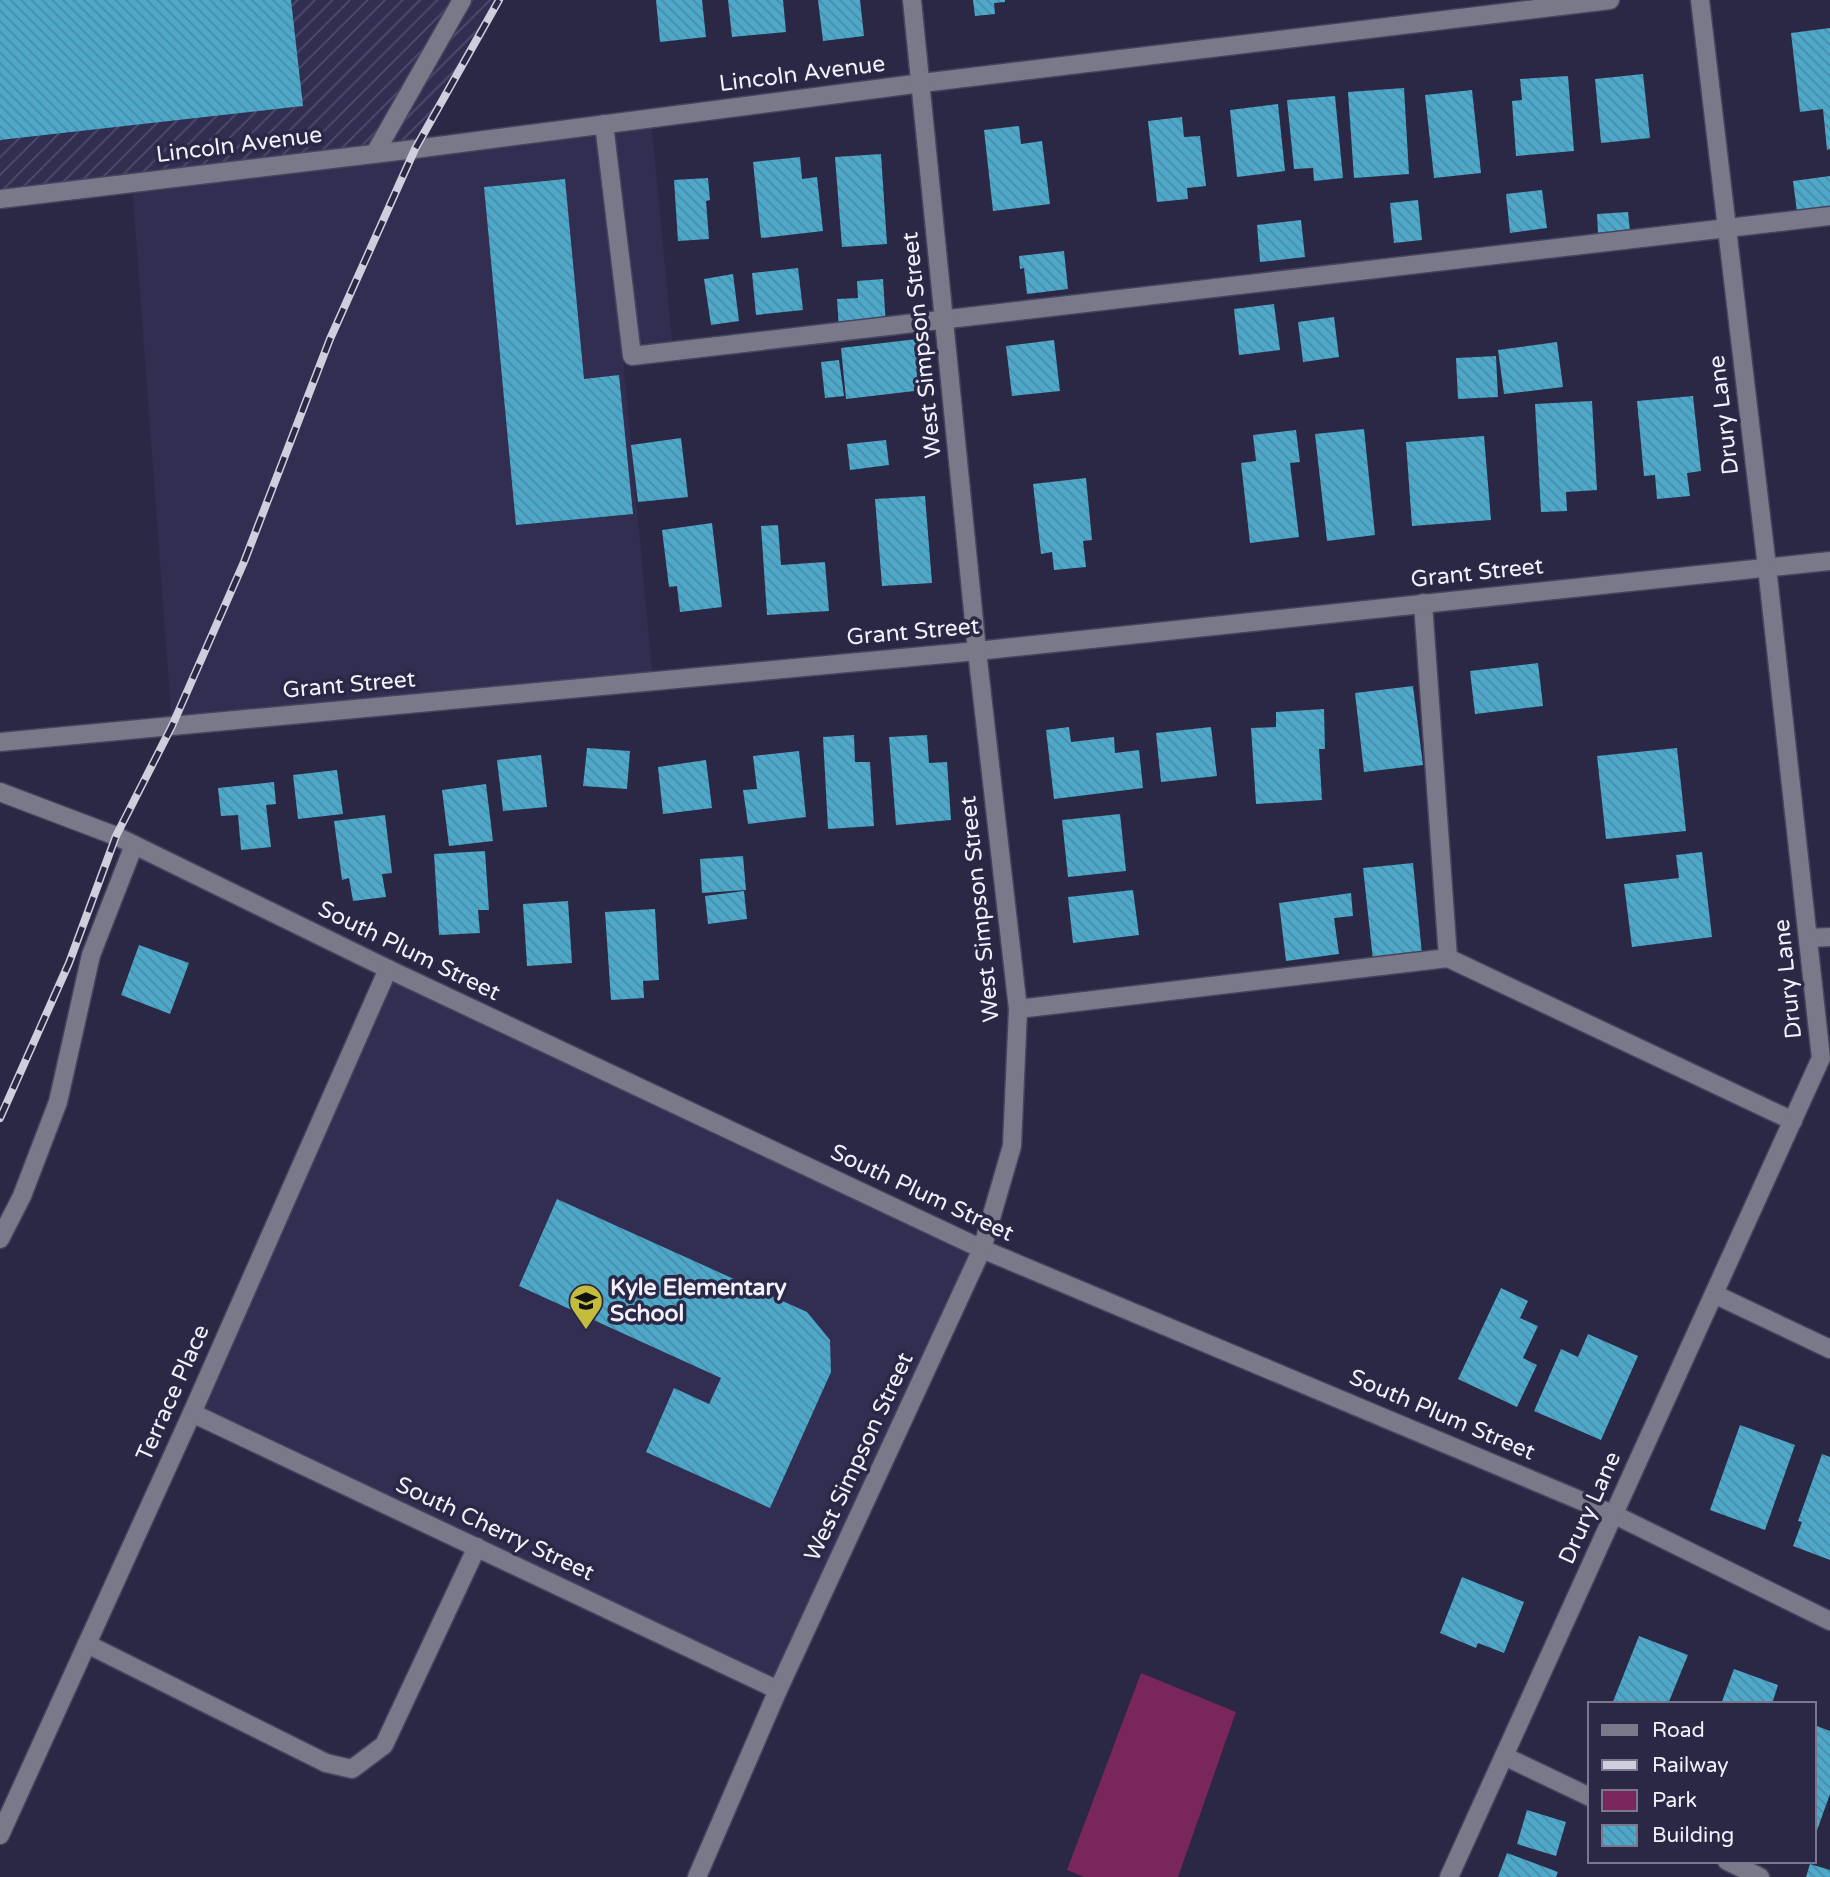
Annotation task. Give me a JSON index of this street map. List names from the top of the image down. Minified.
{"streets":{"street":["Lincoln Avenue","West Simpson Street","Drury Lane","Grant Street","South Plum Street","Terrace Place","South Cherry Street"]},"crossings":[["Lincoln Avenue","West Simpson Street"],["West Simpson Street","Grant Street"],["West Simpson Street","South Plum Street"],["West Simpson Street","South Cherry Street"],["Drury Lane","Grant Street"],["Drury Lane","South Plum Street"],["South Plum Street","Terrace Place"],["Terrace Place","South Cherry Street"]],"places":{"school or university":["Kyle Elementary School"]},"legend":["Road","Railway","Park","Building"]}
